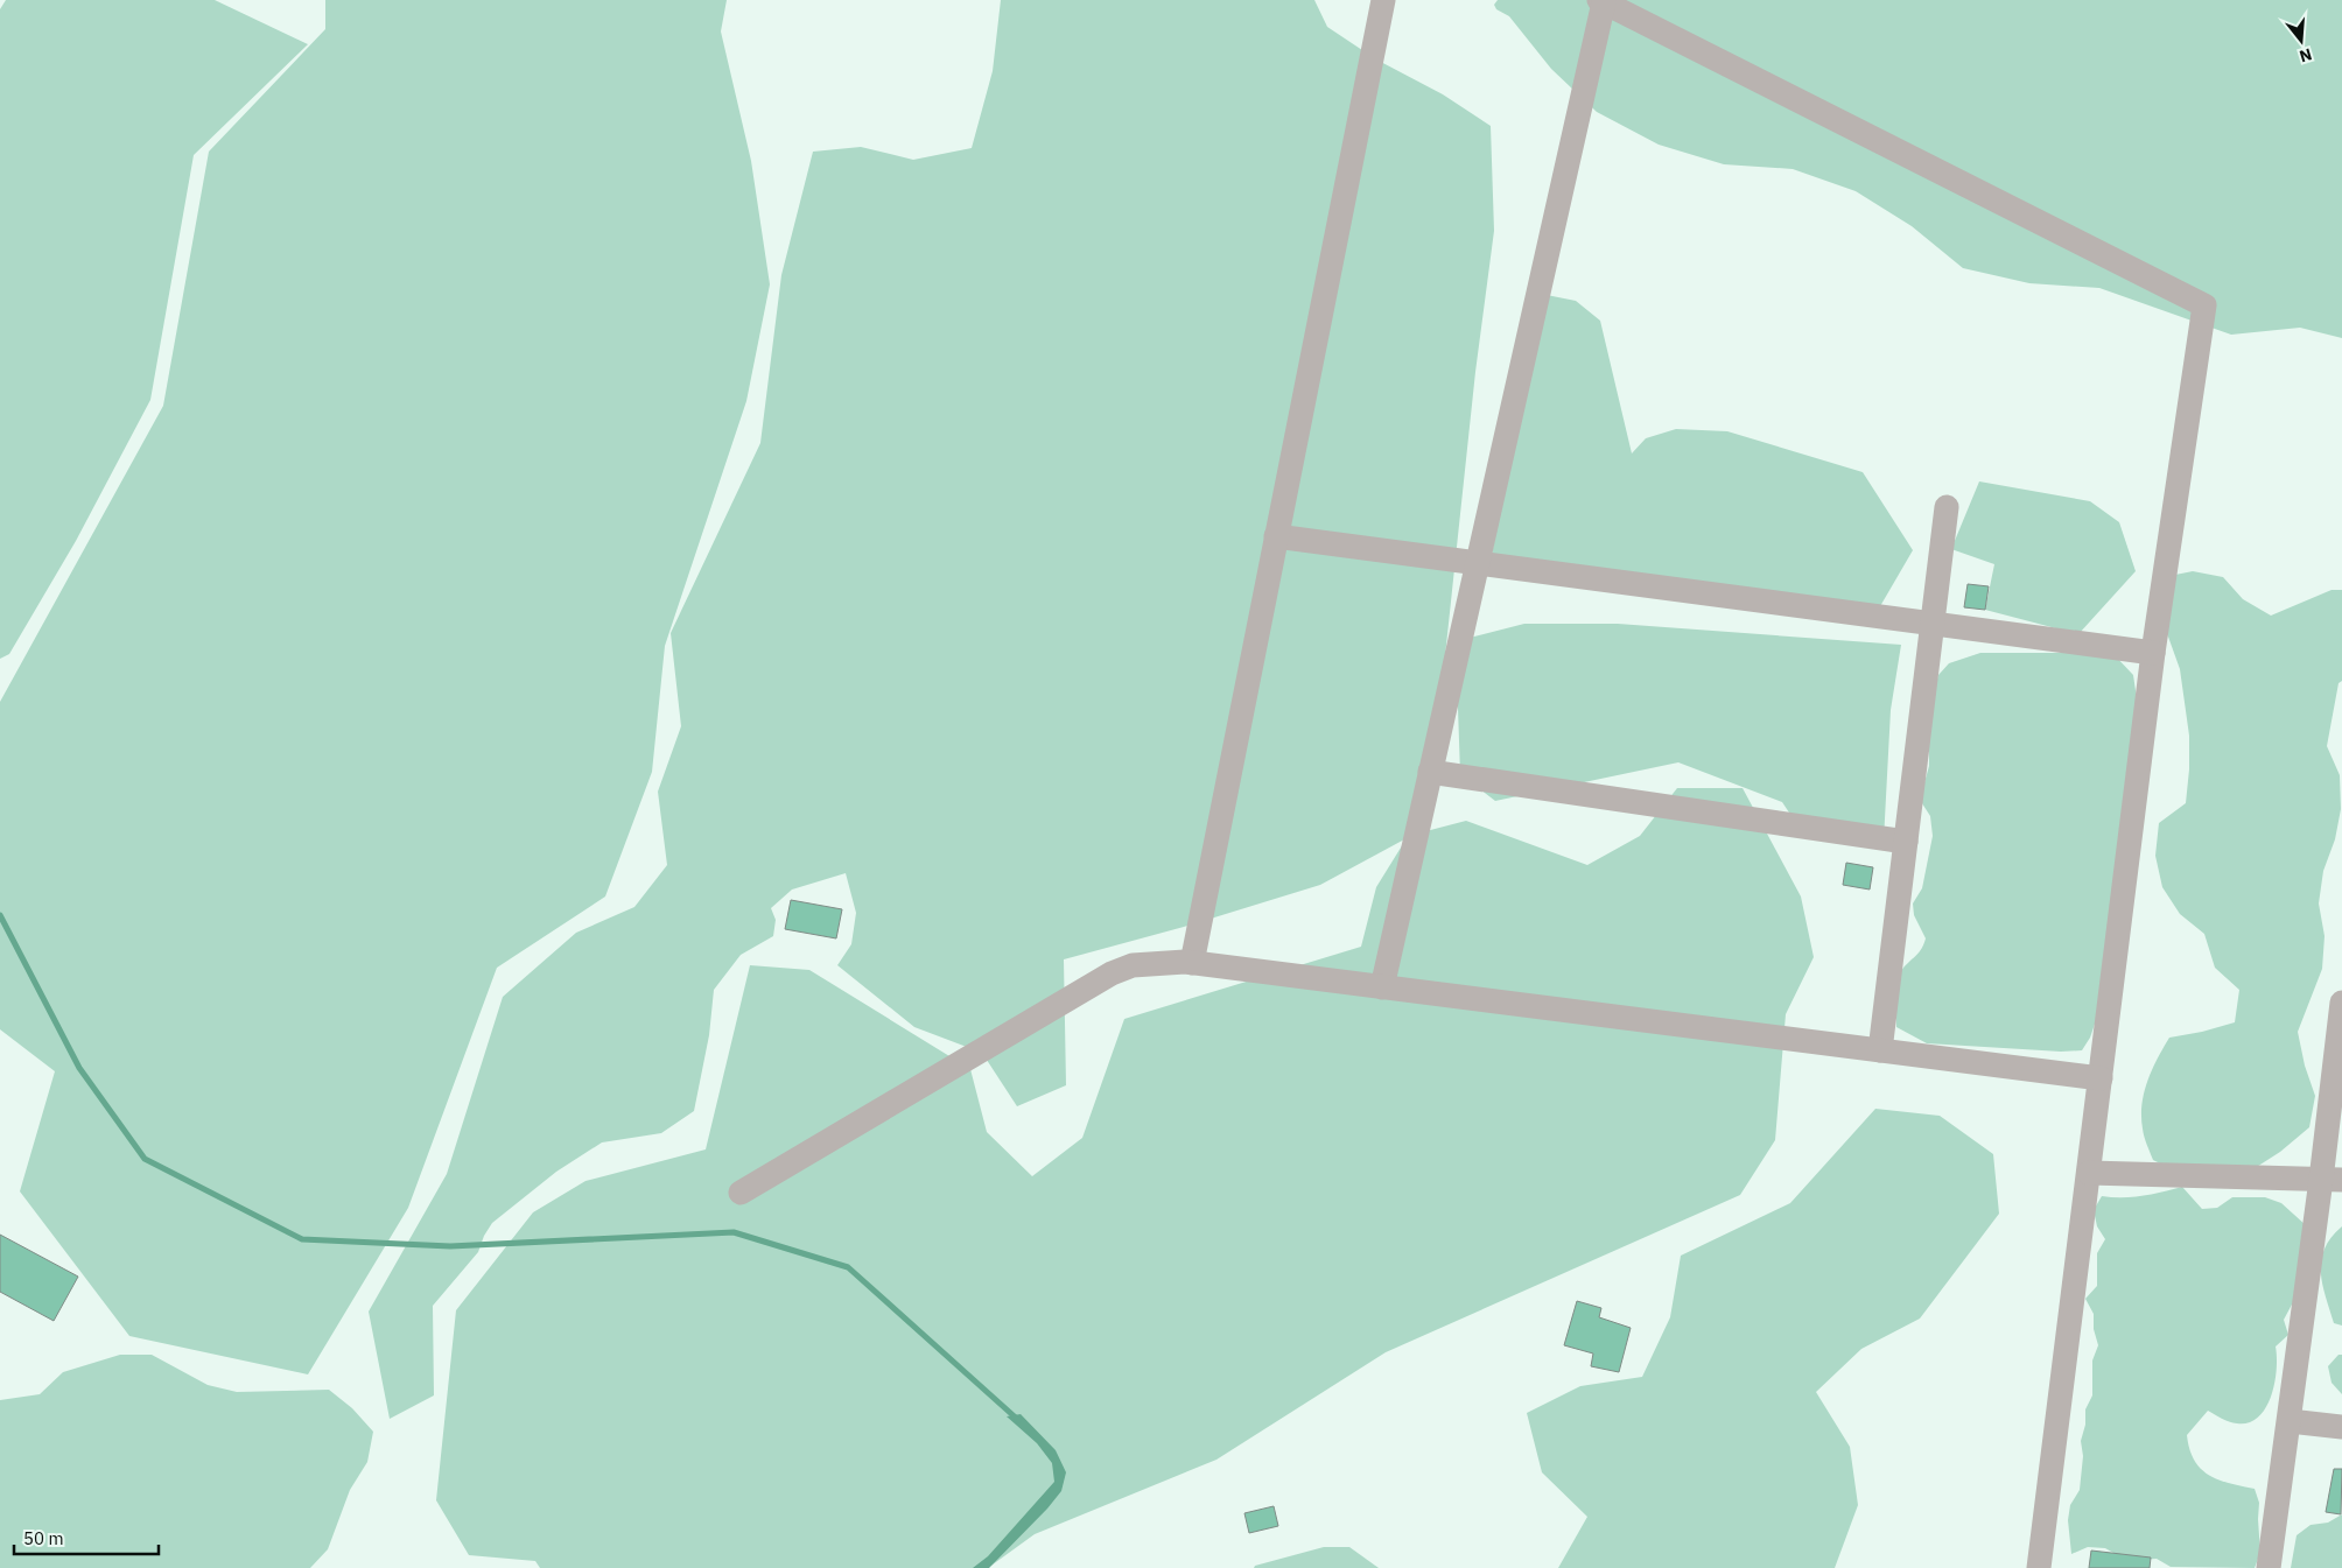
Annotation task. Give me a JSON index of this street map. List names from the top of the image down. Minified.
{"scale_bar":"50 m","north":"bottom"}
